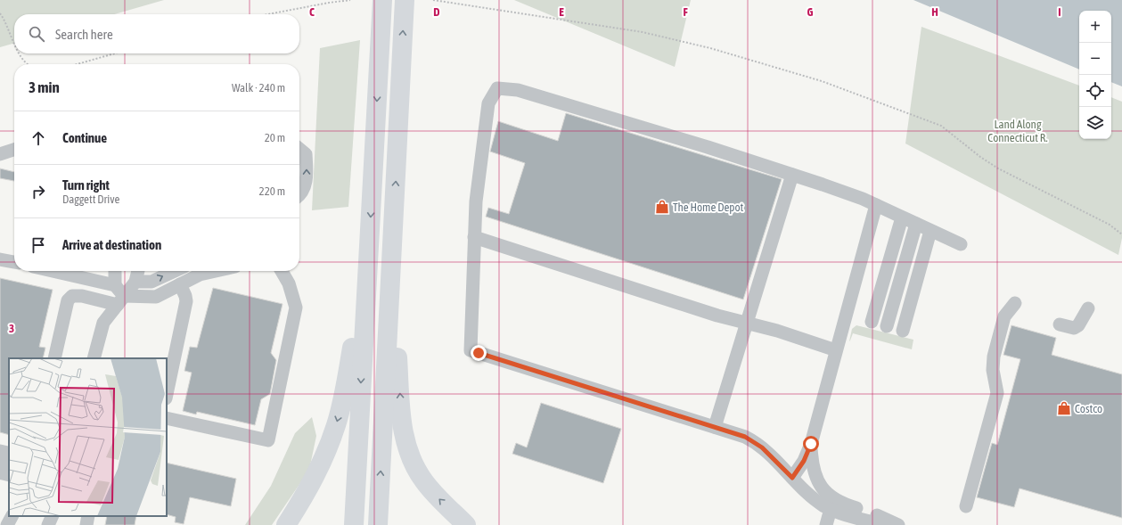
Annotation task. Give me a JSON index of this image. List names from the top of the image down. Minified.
{"parks":["Land Along Connecticut R."],"places":{"shop":["The Home Depot","Costco"]},"page":{"map_buttons":["+","−"],"search":"Search here","heading":["3 min","Walk · 240 m"],"list":[["Continue","20 m"],["Turn right","Daggett Drive","220 m"],"Arrive at destination"]},"grid":{"columns":["C","D","E","F","G","H","I"],"rows":["3"]}}
